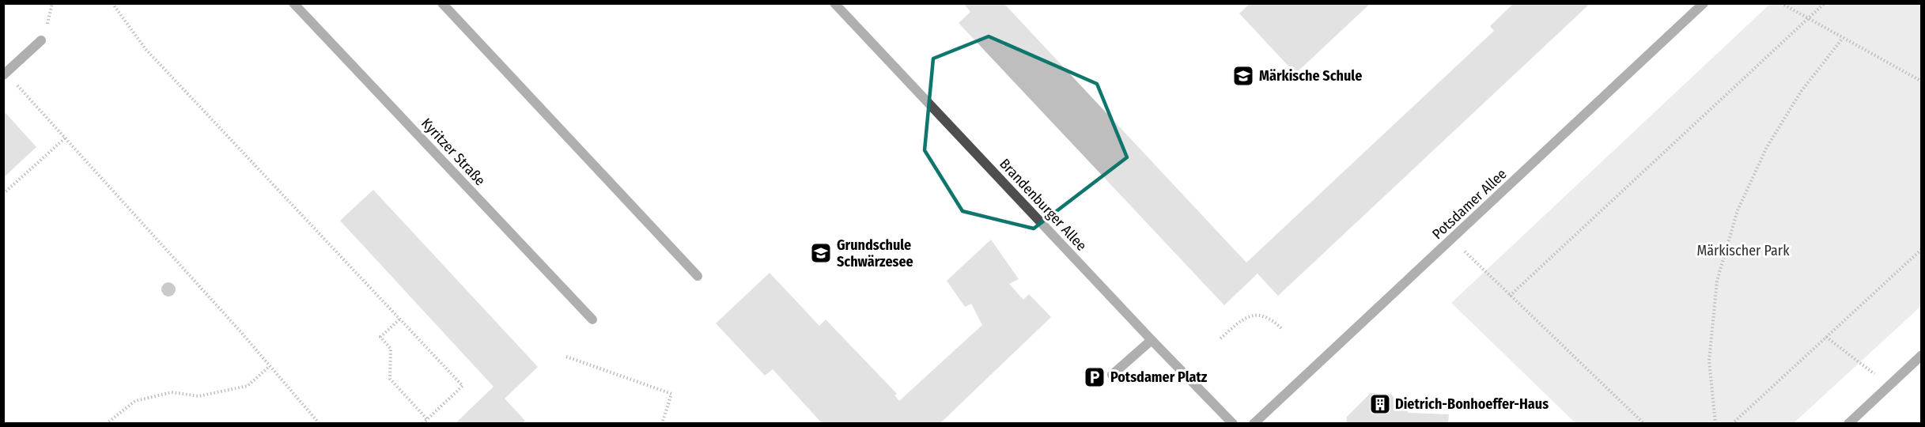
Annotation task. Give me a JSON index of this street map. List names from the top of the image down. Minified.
{"streets":{"street":["Kyritzer Straße","Potsdamer Allee","Brandenburger Allee"]},"parks":["Märkischer Park"],"places":{"school or university":["Märkische Schule","Grundschule Schwärzesee"],"parking":["Potsdamer Platz"],"building":["Dietrich-Bonhoeffer-Haus"]}}
